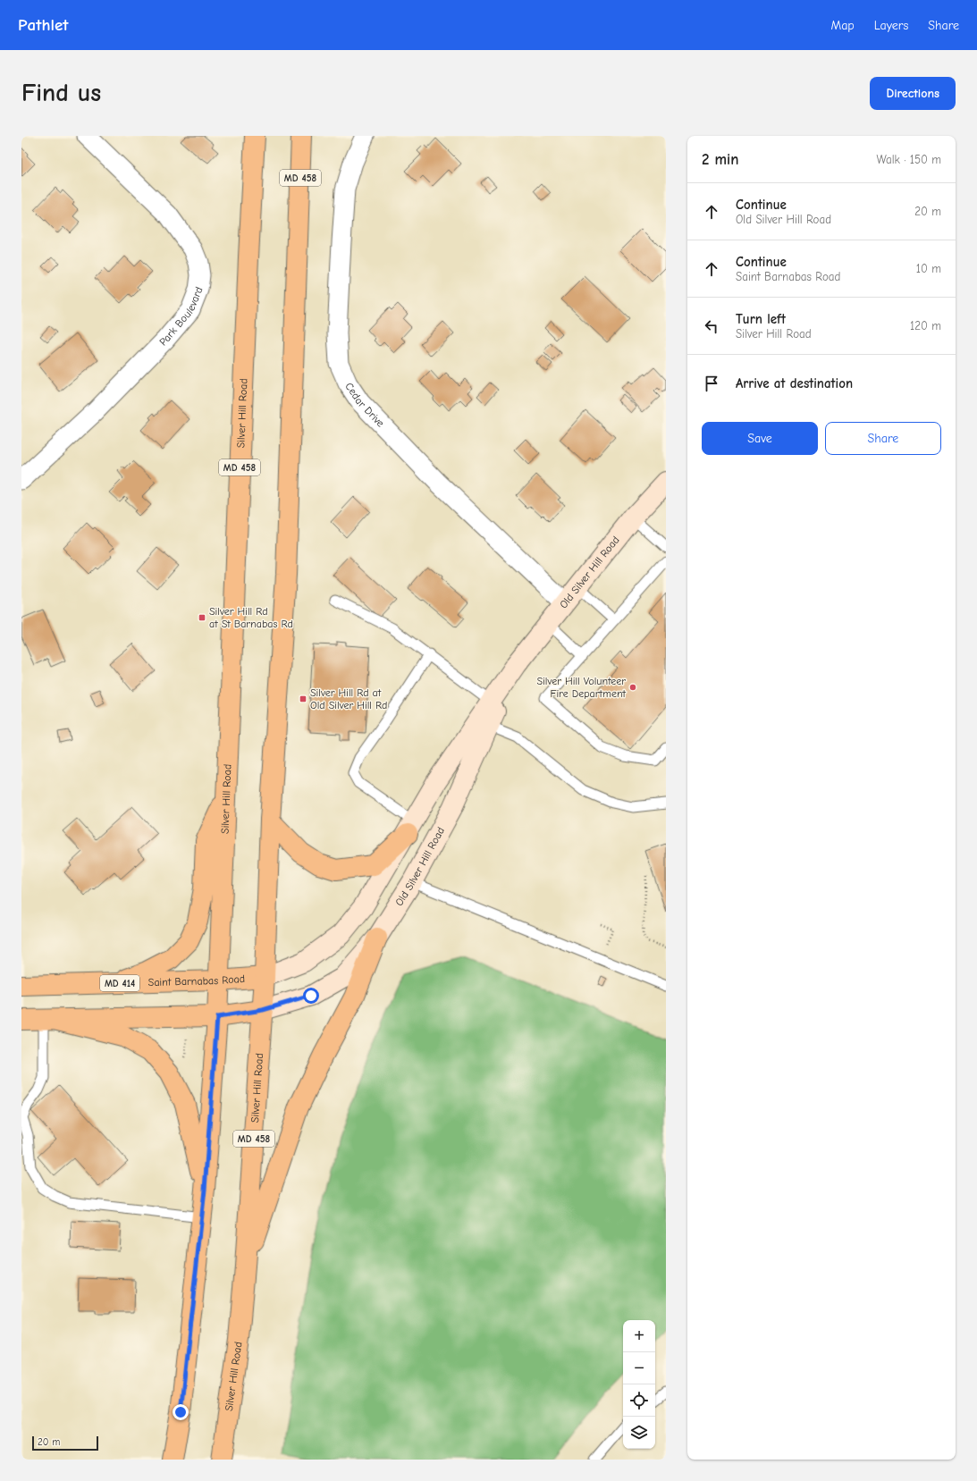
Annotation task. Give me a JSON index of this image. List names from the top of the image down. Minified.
{"streets":{"main road":["MD 458","Silver Hill Road","Saint Barnabas Road","MD 414"],"street":["Park Boulevard","Cedar Drive","Old Silver Hill Road"]},"crossings":[["Cedar Drive","Old Silver Hill Road"],["Silver Hill Road","Old Silver Hill Road"],["Silver Hill Road","Saint Barnabas Road"],["Silver Hill Road","MD 414"],["Old Silver Hill Road","Saint Barnabas Road"],["Old Silver Hill Road","MD 414"]],"places":{"transit":["Silver Hill Rd at St Barnabas Rd","Silver Hill Rd at Old Silver Hill Rd"],"other":["Silver Hill Volunteer Fire Department"]},"scale_bar":"20 m","page":{"header":"Pathlet","nav":["Map","Layers","Share"],"buttons":["Directions",["Save","Share"]],"title":"Find us","heading":["2 min","Walk · 150 m"],"list":[["Continue","Old Silver Hill Road","20 m"],["Continue","Saint Barnabas Road","10 m"],["Turn left","Silver Hill Road","120 m"],"Arrive at destination"],"map_buttons":["+","−"],"scale":"20 m"}}
